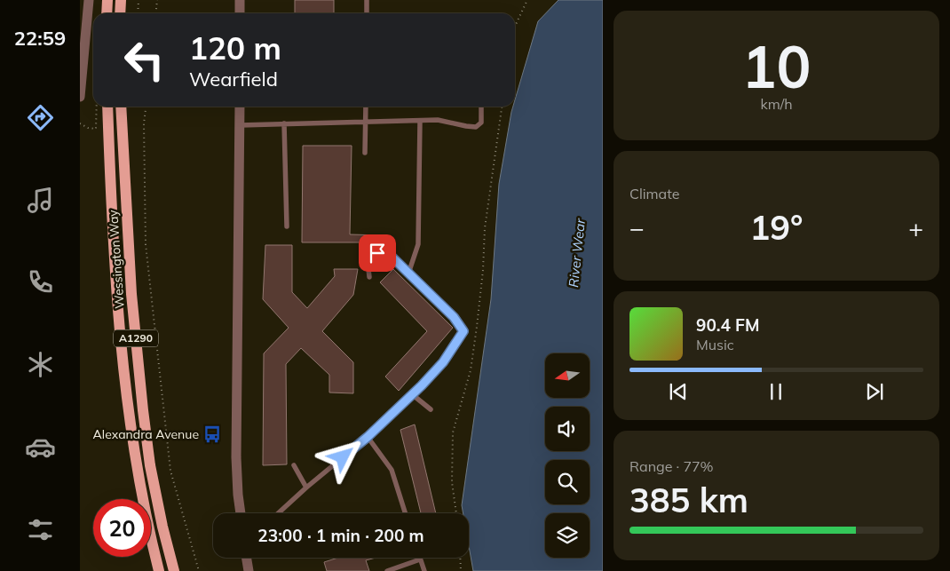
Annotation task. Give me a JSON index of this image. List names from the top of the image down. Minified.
{"streets":{"main road":["Wessington Way","A1290"]},"water":["River Wear"],"places":{"bus stop":["Alexandra Avenue"]},"north":"left","page":{"tabs":"22:59","tile":[["10","km/h"],"Climate",["Range · 77%","385 km"]],"turn":["120 m","Wearfield"],"heat":["−","19°","+"],"song":["90.4 FM","Music"],"limit":"20","trip":"23:00 · 1 min · 200 m"}}
